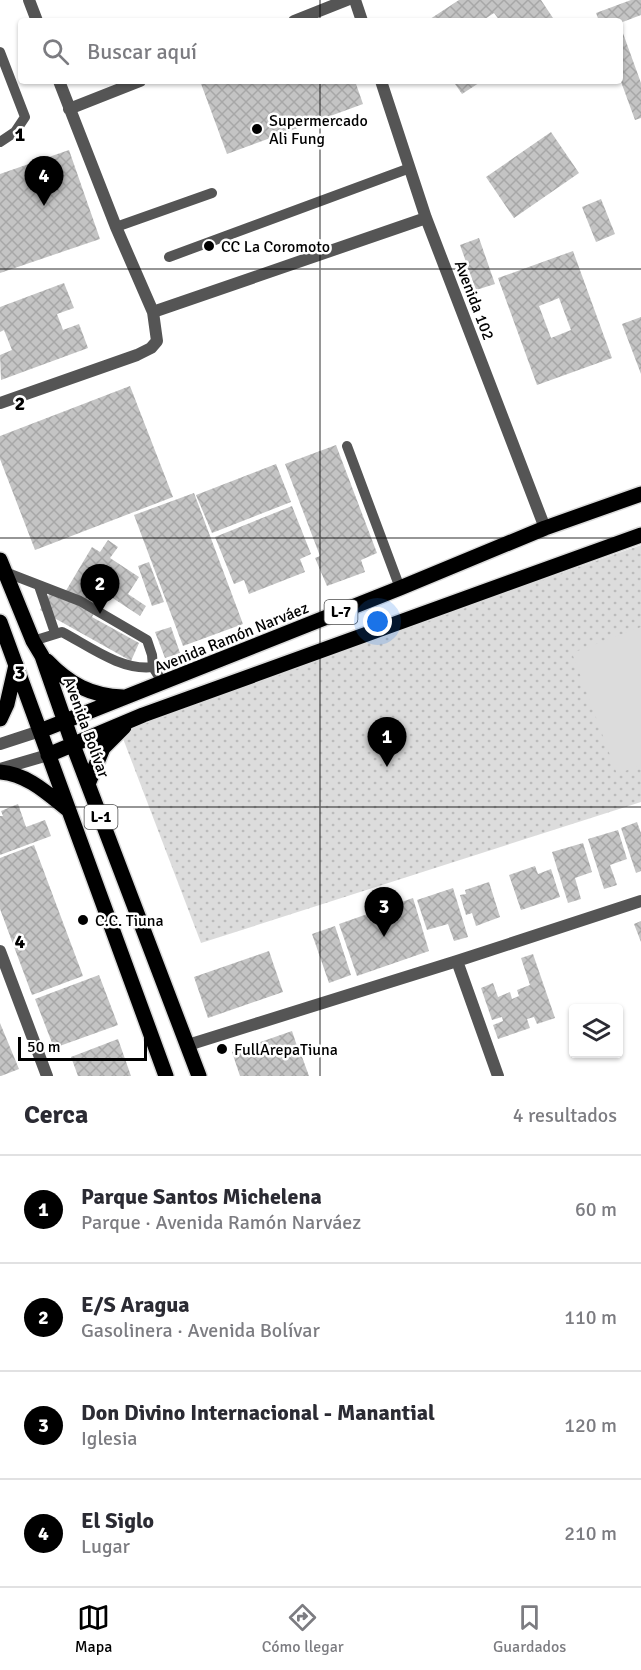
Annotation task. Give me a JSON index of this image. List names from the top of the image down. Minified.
{"streets":{"main road":["L-7","Avenida Ramón Narváez","Avenida Bolívar","L-1"],"street":["Avenida 102"]},"crossings":[["Avenida 102","Avenida Ramón Narváez"],["L-7","Avenida Bolívar"],["L-7","L-1"],["Avenida Ramón Narváez","Avenida Bolívar"],["Avenida Ramón Narváez","L-1"]],"places":["Supermercado Ali Fung","CC La Coromoto","C.C. Tiuna","FullArepaTiuna"],"scale_bar":"50 m","page":{"search":"Buscar aquí","pins":["4","2","1","3"],"scale":"50 m","heading":["Cerca","4 resultados"],"list":[{"mark":"1","name":"Parque Santos Michelena","note":"Parque · Avenida Ramón Narváez","value":"60 m"},{"mark":"2","name":"E/S Aragua","note":"Gasolinera · Avenida Bolívar","value":"110 m"},{"mark":"3","name":"Don Divino Internacional - Manantial","note":"Iglesia","value":"120 m"},{"mark":"4","name":"El Siglo","note":"Lugar","value":"210 m"}],"nav":["Mapa","Cómo llegar","Guardados"]},"grid":{"rows":["1","2","3","4"]}}
